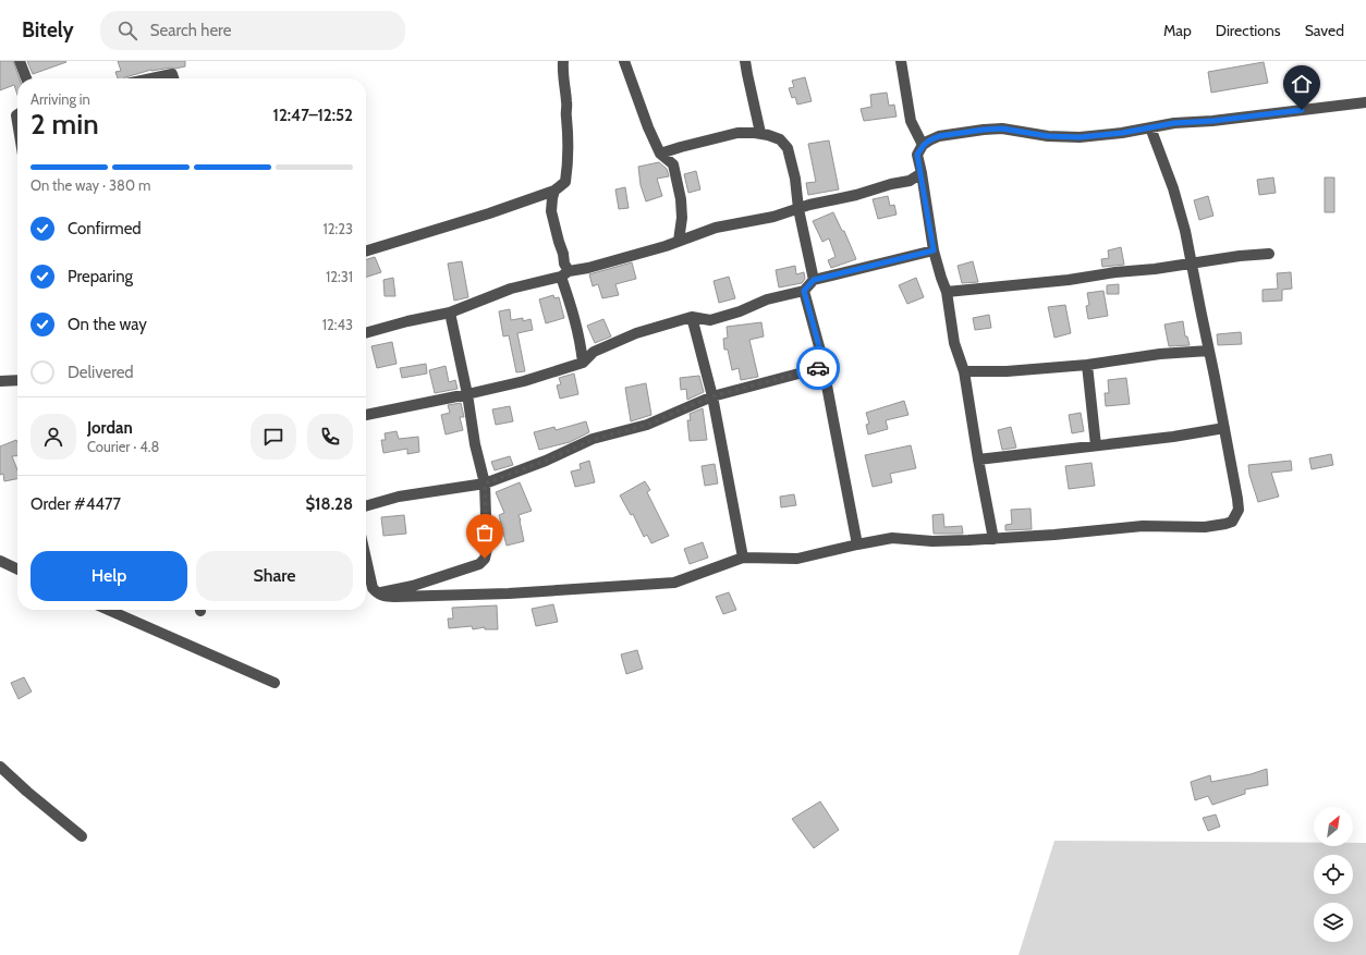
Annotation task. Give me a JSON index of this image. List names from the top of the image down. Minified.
{"north":"top right","page":{"header":"Bitely","search":"Search here","nav":["Map","Directions","Saved"],"heading":["2 min","Arriving in","12:47–12:52"],"panel":["Jordan","Courier · 4.8","Order #4477","$18.28"],"bar":"On the way · 380 m","list":[["Confirmed","12:23"],["Preparing","12:31"],["On the way","12:43"],"Delivered"],"buttons":["Help","Share"]}}
